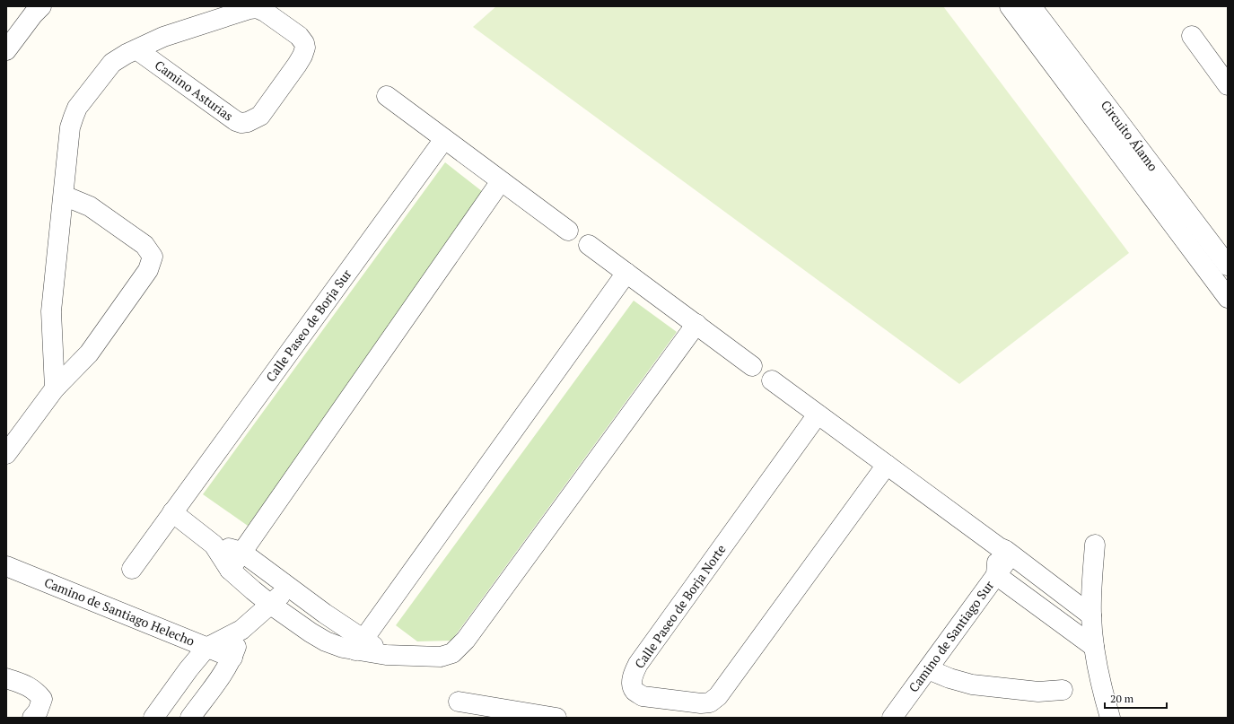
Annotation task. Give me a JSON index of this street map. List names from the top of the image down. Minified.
{"streets":{"street":["Camino Asturias","Circuito Álamo","Calle Paseo de Borja Sur","Calle Paseo de Borja Norte","Camino de Santiago Helecho","Camino de Santiago Sur"]},"scale_bar":"20 m"}
